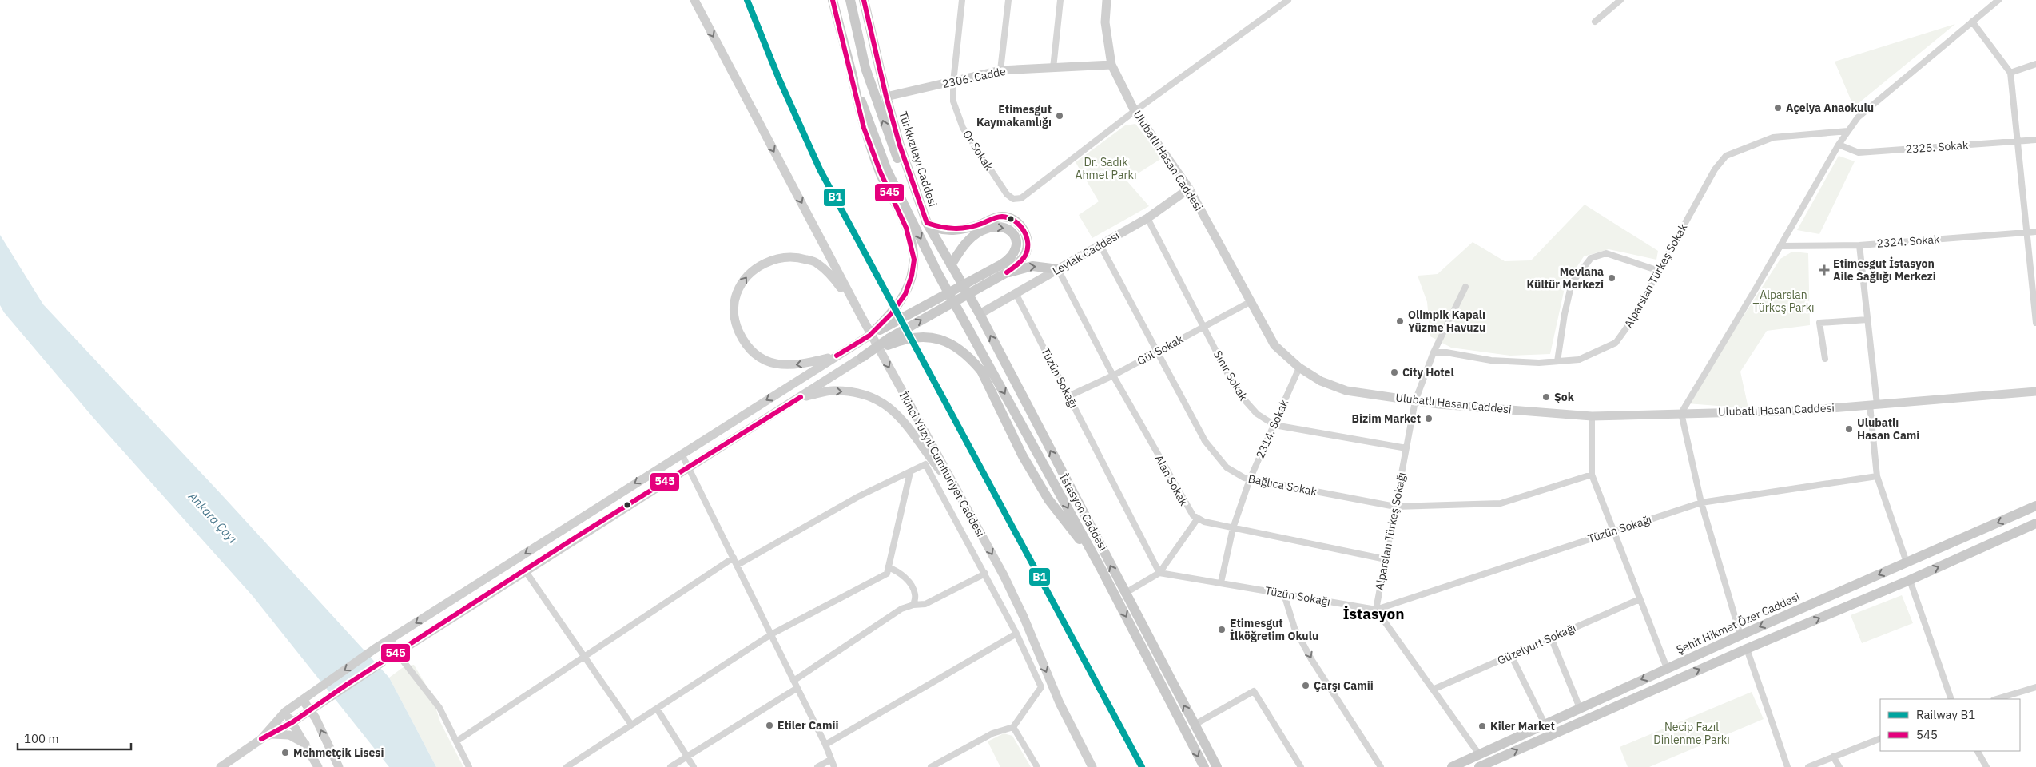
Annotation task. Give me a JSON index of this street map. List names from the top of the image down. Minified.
{"streets":{"main road":["2306. Cadde","Türkkızılayı Caddesi","Ulubatlı Hasan Caddesi","Leylak Caddesi","İkinci Yüzyıl Cumhuriyet Caddesi","İstasyon Caddesi","Şehit Hikmet Özer Caddesi"],"street":["2325. Sokak","Or Sokak","2324. Sokak","Alparslan Türkeş Sokak","Gül Sokak","Sınır Sokak","Tüzün Sokağı","2314. Sokak","Alan Sokak","Bağlıca Sokak","Alparslan Türkeş Sokağı","Güzelyurt Sokağı"]},"crossings":[["2306. Cadde","Or Sokak"],["2306. Cadde","Türkkızılayı Caddesi"],["2306. Cadde","Ulubatlı Hasan Caddesi"],["Or Sokak","Ulubatlı Hasan Caddesi"],["Türkkızılayı Caddesi","Leylak Caddesi"],["Türkkızılayı Caddesi","İstasyon Caddesi"],["Ulubatlı Hasan Caddesi","Leylak Caddesi"],["Ulubatlı Hasan Caddesi","Gül Sokak"],["Ulubatlı Hasan Caddesi","2314. Sokak"],["Ulubatlı Hasan Caddesi","Alparslan Türkeş Sokağı"],["Leylak Caddesi","Sınır Sokak"],["Leylak Caddesi","Tüzün Sokağı"],["Leylak Caddesi","Alan Sokak"],["Leylak Caddesi","Bağlıca Sokak"],["Leylak Caddesi","İstasyon Caddesi"],["Alparslan Türkeş Sokak","Alparslan Türkeş Sokağı"],["Gül Sokak","Sınır Sokak"],["Gül Sokak","Tüzün Sokağı"],["Gül Sokak","Alan Sokak"],["Gül Sokak","Bağlıca Sokak"],["Sınır Sokak","2314. Sokak"],["Sınır Sokak","Alparslan Türkeş Sokağı"],["Tüzün Sokağı","2314. Sokak"],["Tüzün Sokağı","Alparslan Türkeş Sokağı"],["2314. Sokak","Bağlıca Sokak"],["Bağlıca Sokak","Alparslan Türkeş Sokağı"]],"one_way":["İkinci Yüzyıl Cumhuriyet Caddesi"],"districts":["İstasyon"],"water":["Ankara Çayı"],"parks":["Dr. Sadık Ahmet Parkı","Alparslan Türkeş Parkı","Necip Fazıl Dinlenme Parkı"],"places":{"other":["Açelya Anaokulu","Etimesgut Kaymakamlığı","Mevlana Kültür Merkezi","Olimpik Kapalı Yüzme Havuzu","City Hotel","Şok","Bizim Market","Ulubatlı Hasan Cami","Etimesgut İlköğretim Okulu","Çarşı Camii","Etiler Camii","Kiler Market","Mehmetçik Lisesi"],"health":["Etimesgut İstasyon Aile Sağlığı Merkezi"]},"lines":["rail line B1","transit line 545"],"legend":["Railway B1","545"],"scale_bar":"100 m"}
